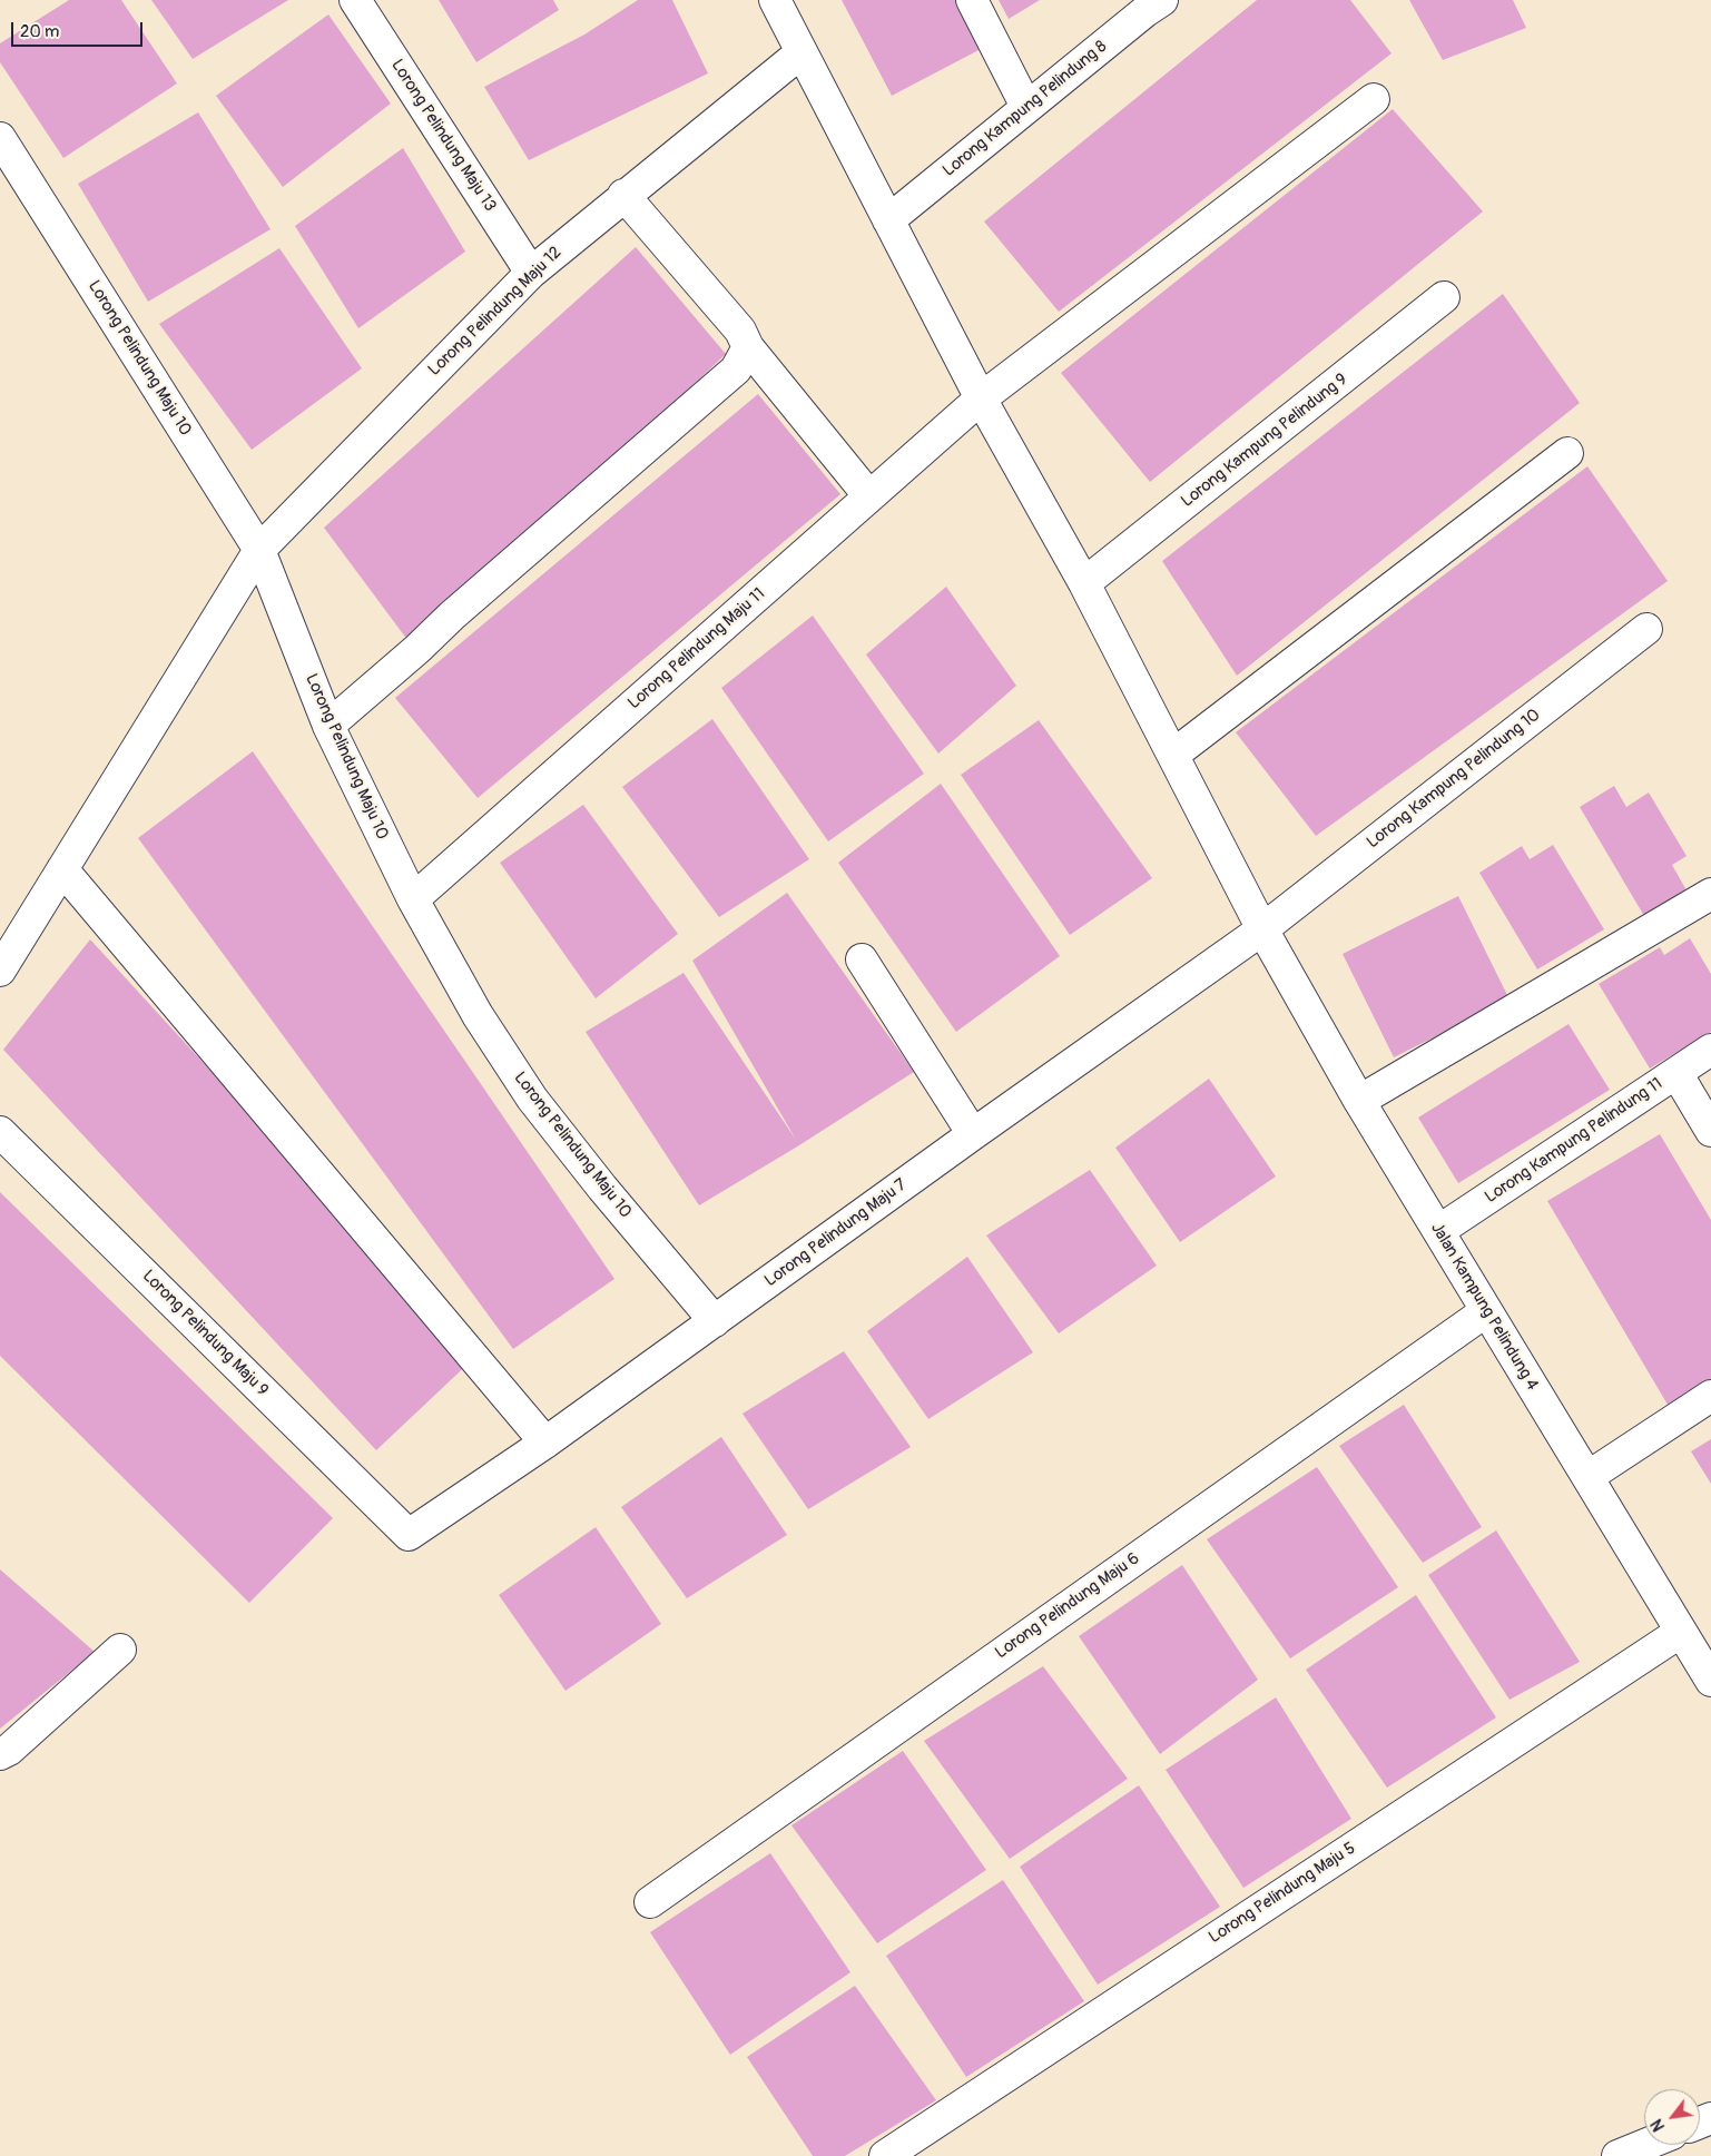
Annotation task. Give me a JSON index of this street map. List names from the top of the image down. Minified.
{"streets":{"street":["Lorong Kampung Pelindung 8","Lorong Pelindung Maju 13","Lorong Pelindung Maju 12","Lorong Pelindung Maju 10","Lorong Kampung Pelindung 9","Lorong Pelindung Maju 11","Lorong Kampung Pelindung 10","Lorong Kampung Pelindung 11","Lorong Pelindung Maju 7","Jalan Kampung Pelindung 4","Lorong Pelindung Maju 9","Lorong Pelindung Maju 6","Lorong Pelindung Maju 5"]},"crossings":[["Lorong Kampung Pelindung 8","Jalan Kampung Pelindung 4"],["Lorong Pelindung Maju 13","Lorong Pelindung Maju 12"],["Lorong Pelindung Maju 12","Lorong Pelindung Maju 10"],["Lorong Pelindung Maju 12","Jalan Kampung Pelindung 4"],["Lorong Pelindung Maju 10","Lorong Pelindung Maju 11"],["Lorong Pelindung Maju 10","Lorong Pelindung Maju 7"],["Lorong Kampung Pelindung 9","Jalan Kampung Pelindung 4"],["Lorong Pelindung Maju 11","Jalan Kampung Pelindung 4"],["Lorong Kampung Pelindung 10","Lorong Pelindung Maju 7"],["Lorong Kampung Pelindung 10","Jalan Kampung Pelindung 4"],["Lorong Kampung Pelindung 11","Jalan Kampung Pelindung 4"],["Lorong Pelindung Maju 7","Jalan Kampung Pelindung 4"],["Lorong Pelindung Maju 7","Lorong Pelindung Maju 9"],["Jalan Kampung Pelindung 4","Lorong Pelindung Maju 6"],["Jalan Kampung Pelindung 4","Lorong Pelindung Maju 5"]],"scale_bar":"20 m","north":"bottom left"}
